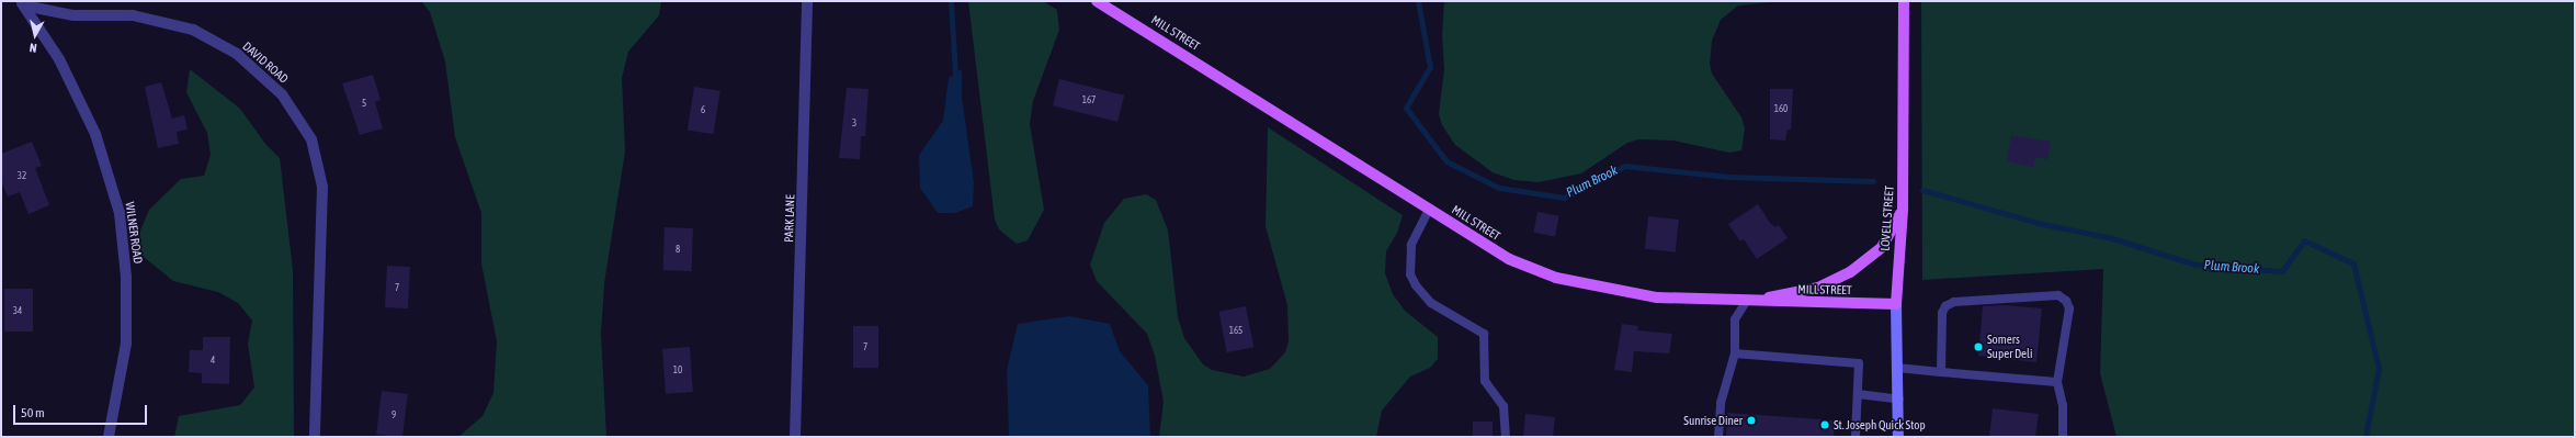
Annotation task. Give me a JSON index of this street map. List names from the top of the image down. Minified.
{"streets":{"main road":["MILL STREET","LOVELL STREET"],"street":["DAVID ROAD","PARK LANE","WILNER ROAD"]},"crossings":[["MILL STREET","LOVELL STREET"],["DAVID ROAD","WILNER ROAD"]],"water":["Plum Brook"],"places":["Somers Super Deli","Sunrise Diner","St. Joseph Quick Stop"],"house_numbers":["167","5","160","6","3","32","8","7","34","165","7","4","10","9"],"scale_bar":"50 m","north":"bottom"}
